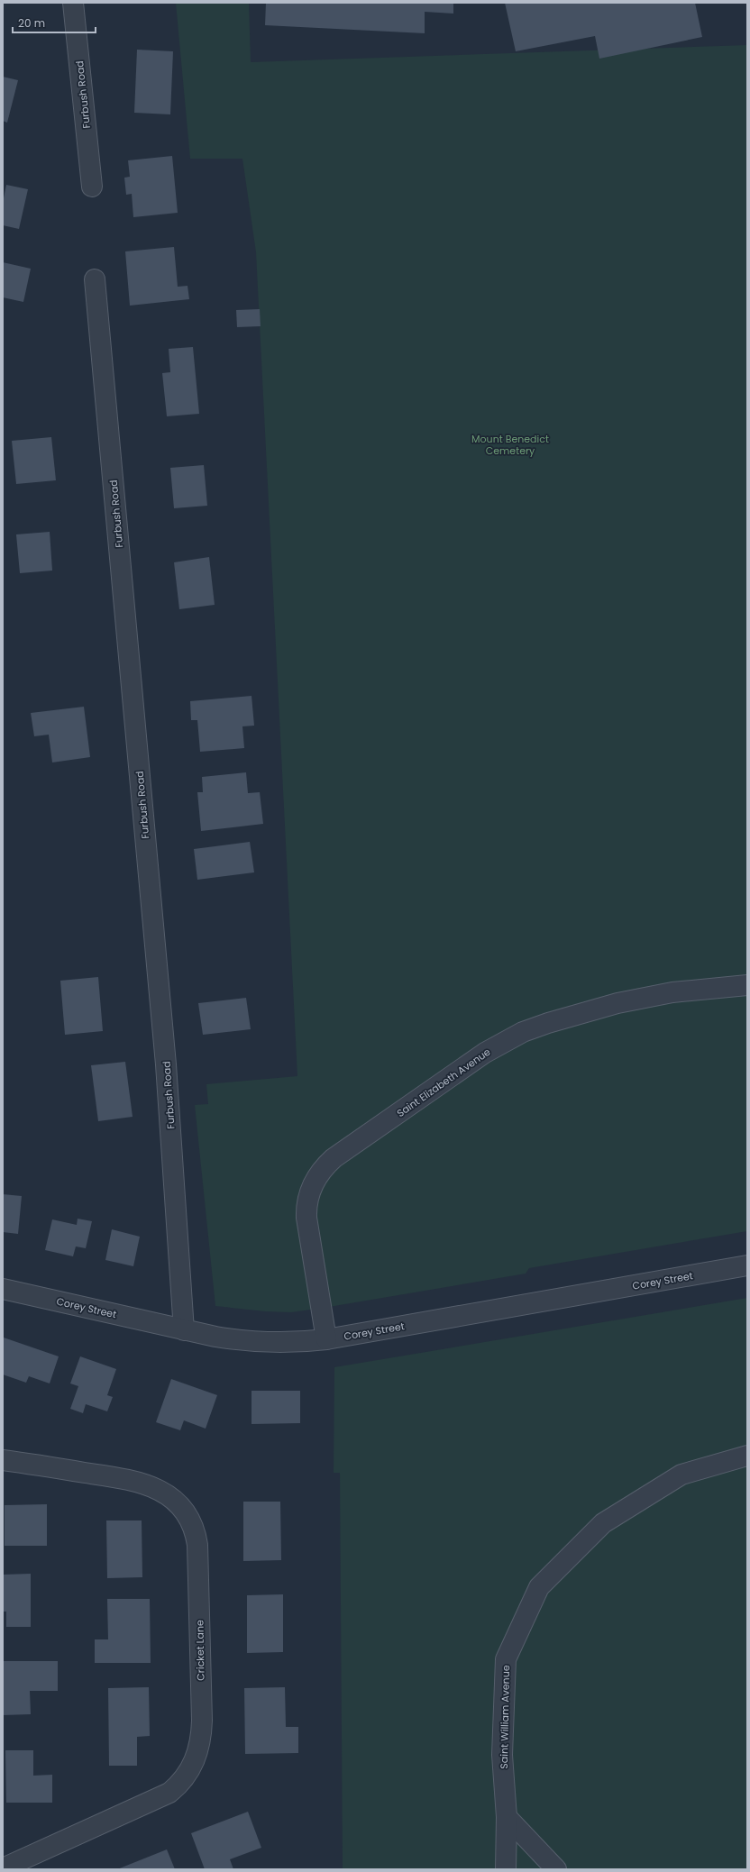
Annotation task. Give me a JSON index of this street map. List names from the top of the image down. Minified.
{"streets":{"street":["Furbush Road","Saint Elizabeth Avenue","Corey Street","Cricket Lane","Saint William Avenue"]},"crossings":[["Furbush Road","Corey Street"],["Saint Elizabeth Avenue","Corey Street"]],"parks":["Mount Benedict Cemetery"],"scale_bar":"20 m"}
